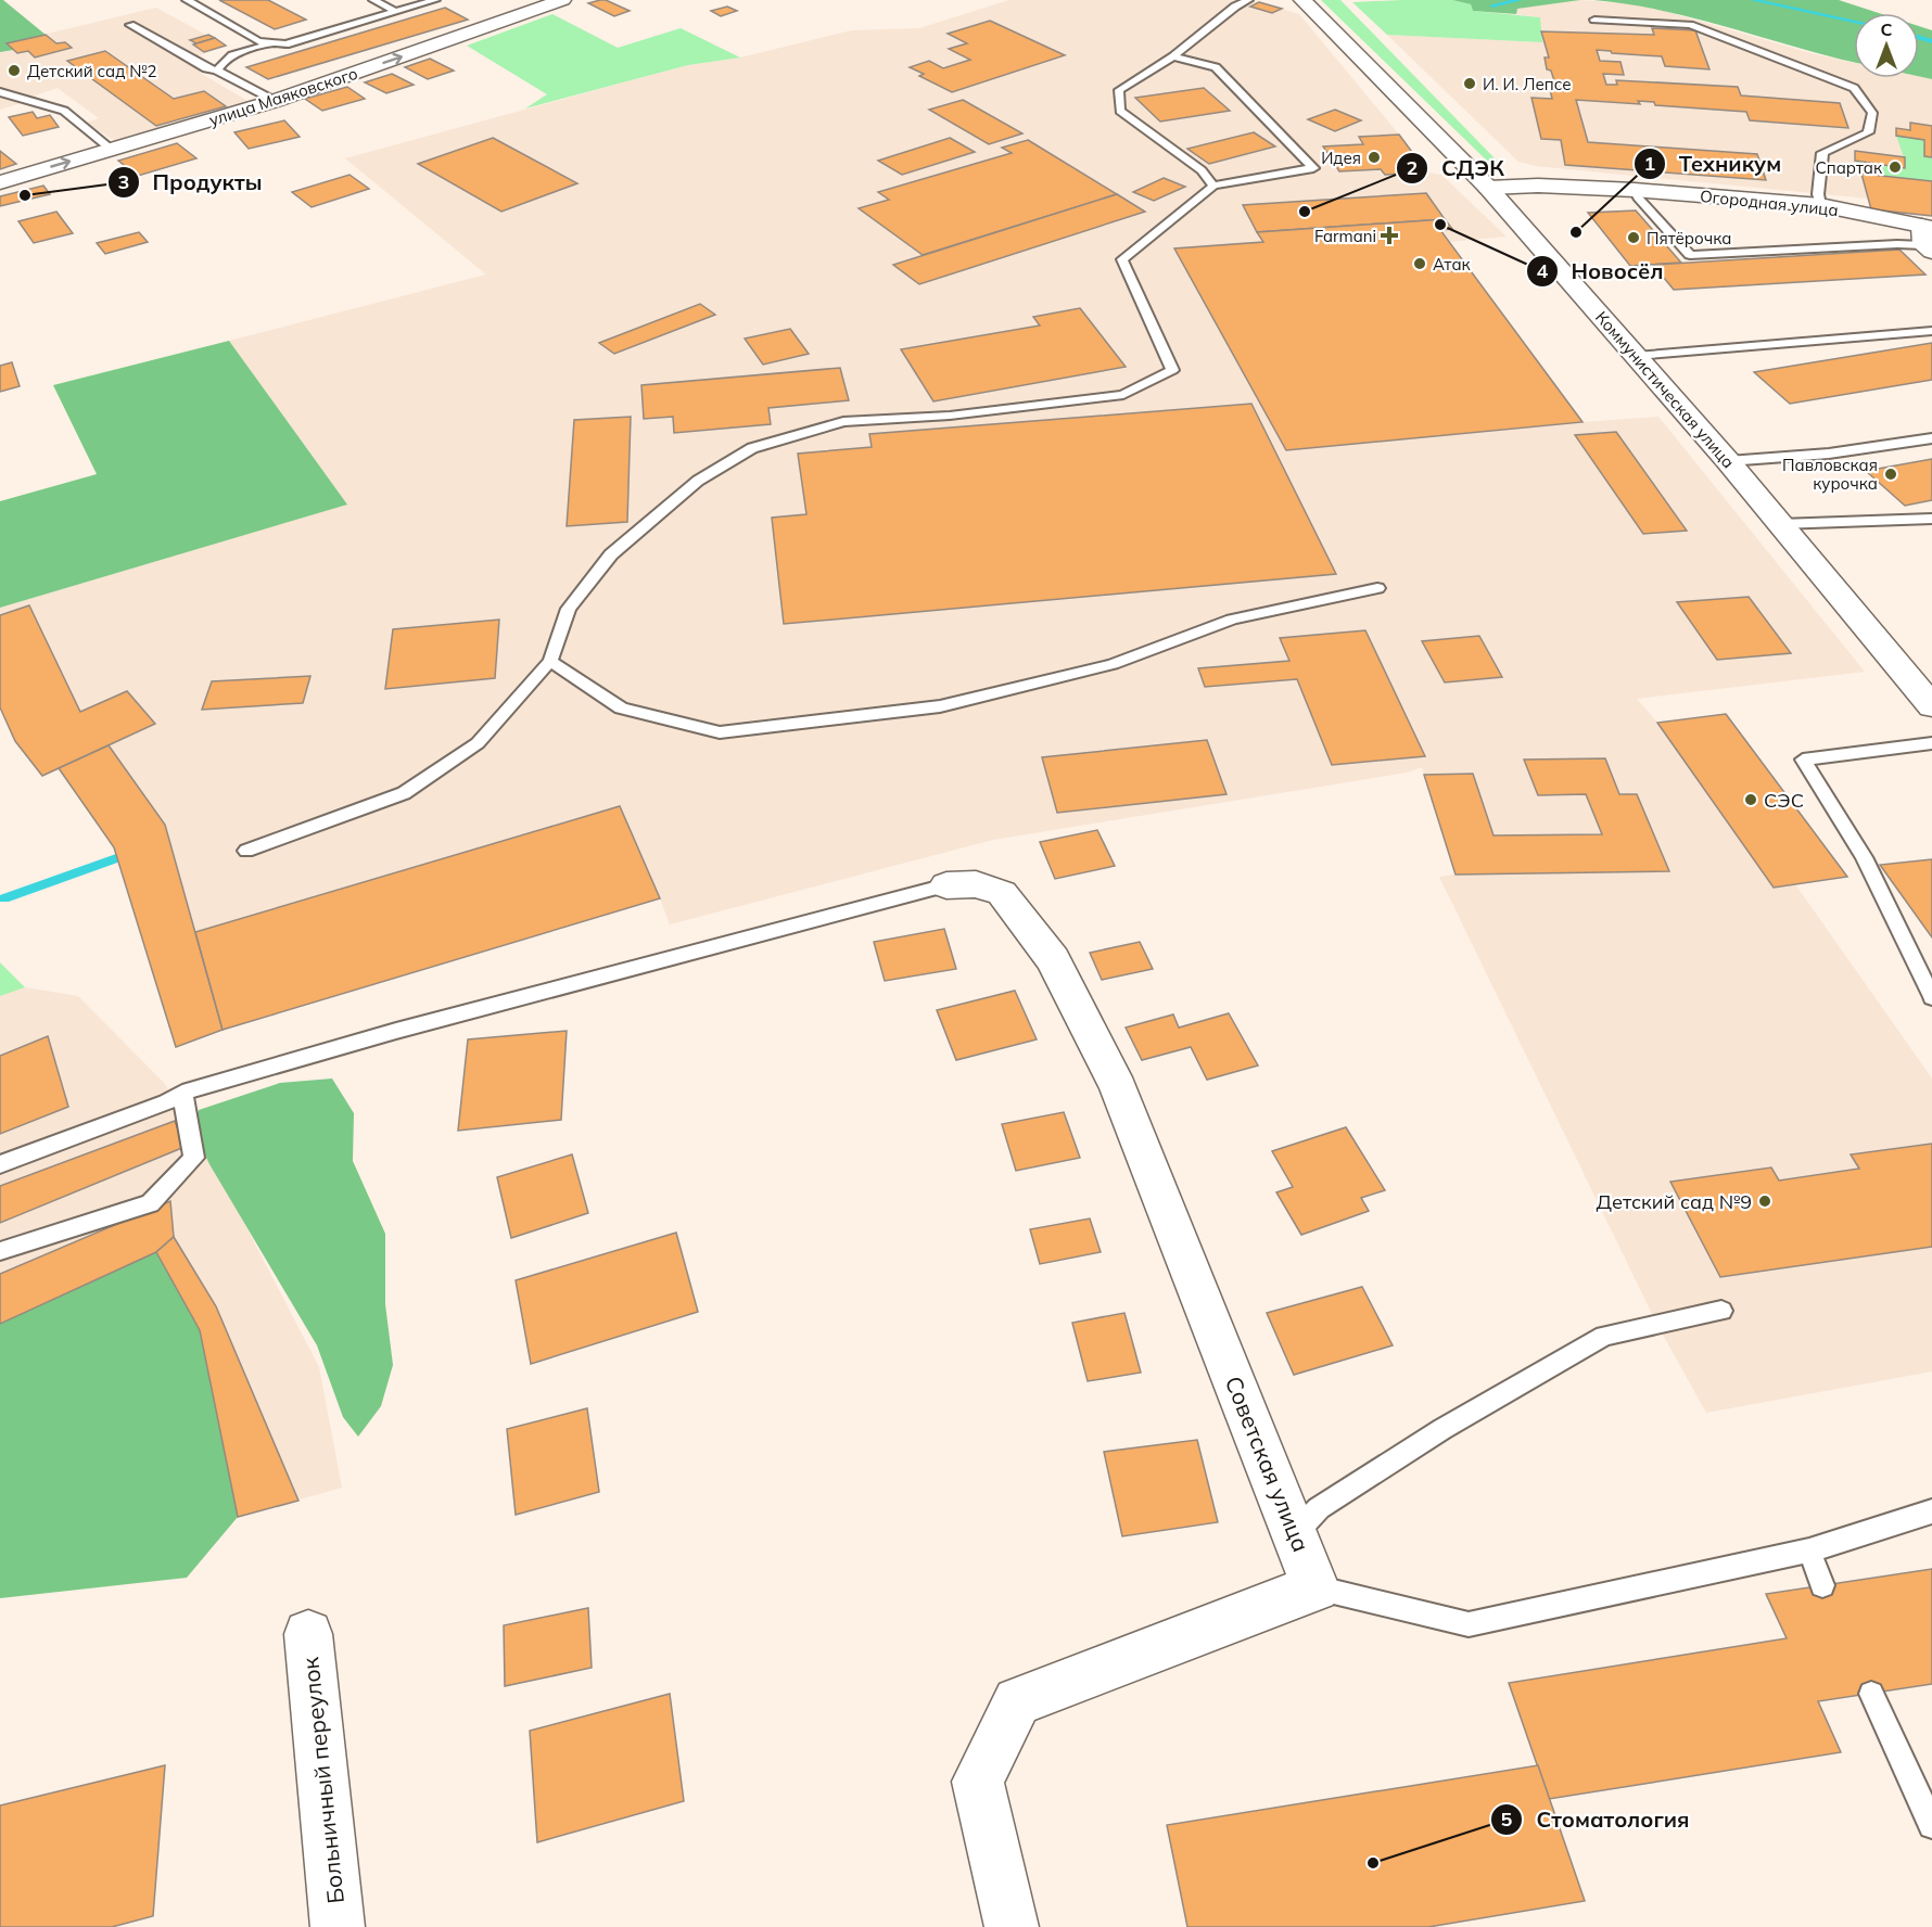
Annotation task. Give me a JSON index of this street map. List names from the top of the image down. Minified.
{"streets":{"street":["улица Маяковского","Огородная улица","Коммунистическая улица","Советская улица","Больничный переулок"]},"crossings":[["Огородная улица","Коммунистическая улица"]],"one_way":["улица Маяковского"],"places":{"other":["Детский сад №2","И. И. Лепсе","Идея","Спартак","Продукты","СДЭК","Новосёл","Техникум","Пятёрочка","Атак","Павловская курочка","СЭС","Детский сад №9","Cтоматология"],"health":["Farmani"]},"north":"top"}
